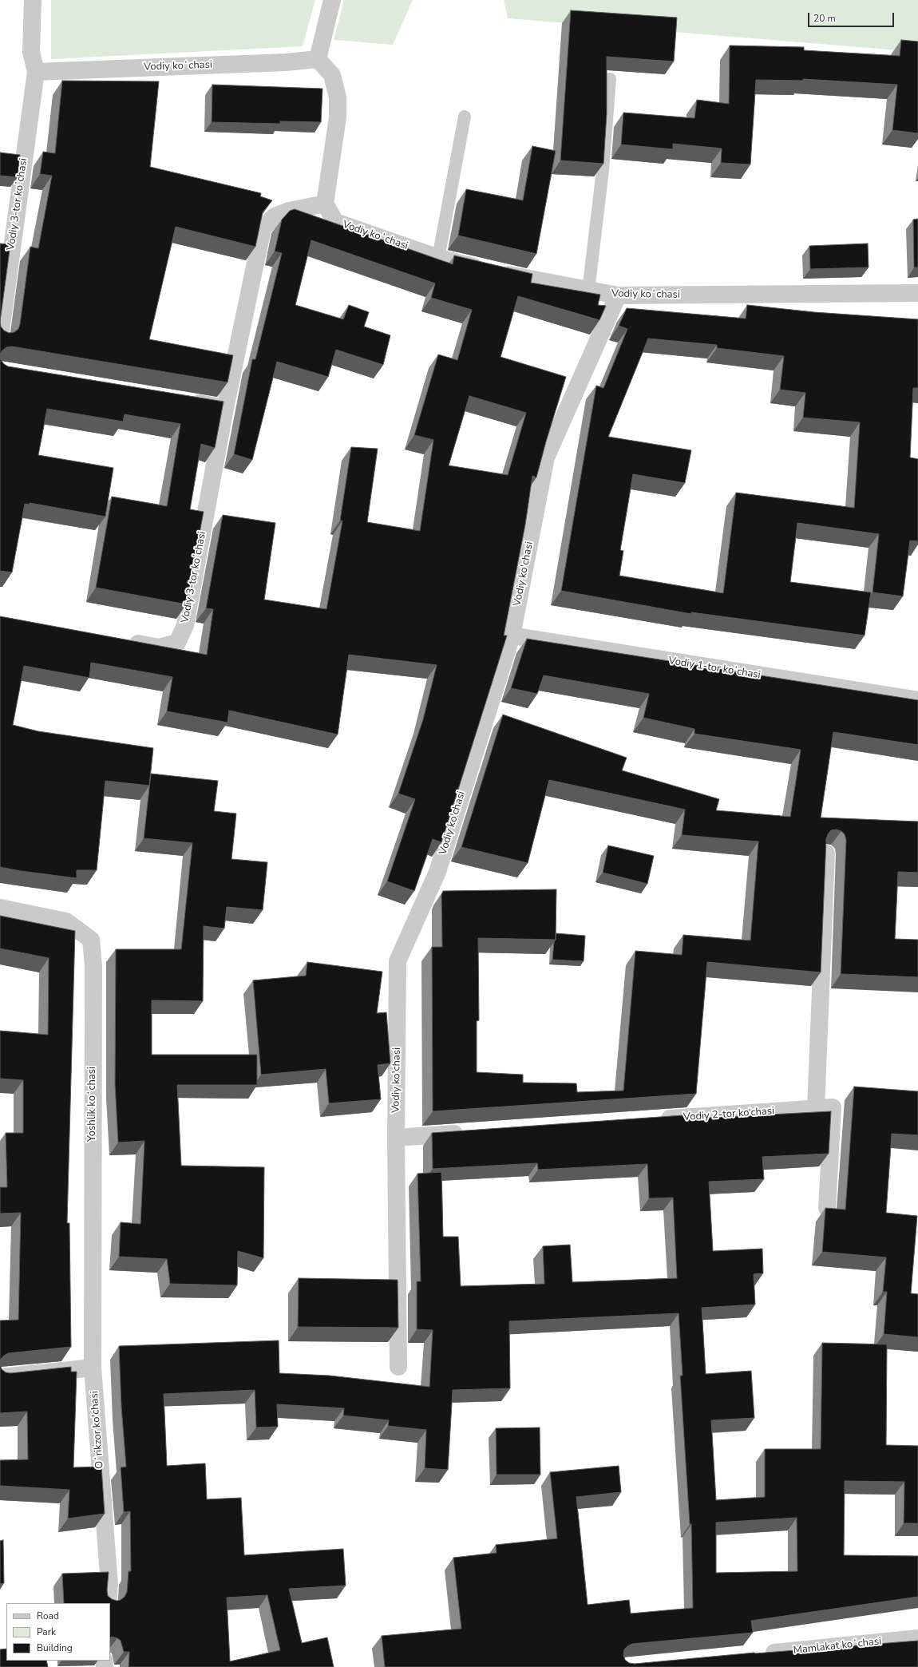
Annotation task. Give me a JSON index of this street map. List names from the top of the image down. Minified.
{"streets":{"street":["Vodiy koʻchasi","Vodiy 3-tor koʼchasi","Vodiy ko'chasi","Vodiy 1-tor koʼchasi","Yoshlik koʻchasi","Vodiy 2-tor ko‘chasi","Oʻrikzor ko'chasi","Mamlakat koʻchasi"]},"crossings":[["Vodiy koʻchasi","Vodiy 3-tor koʼchasi"],["Vodiy koʻchasi","Vodiy ko'chasi"],["Vodiy ko'chasi","Vodiy 1-tor koʼchasi"],["Yoshlik koʻchasi","Oʻrikzor ko'chasi"]],"legend":["Road","Park","Building"],"scale_bar":"20 m"}
